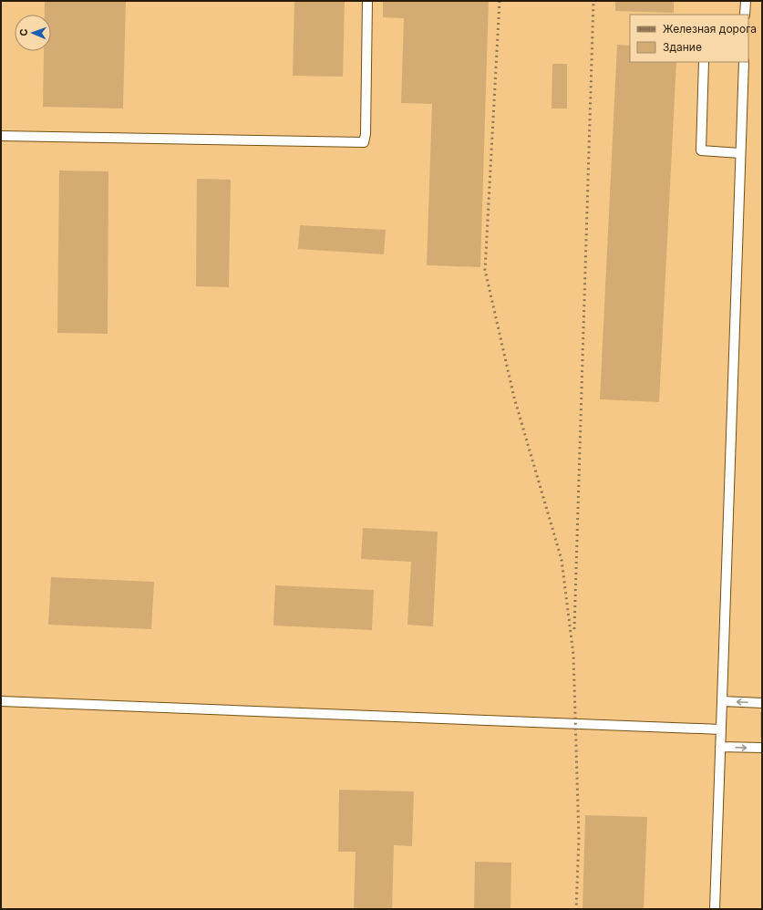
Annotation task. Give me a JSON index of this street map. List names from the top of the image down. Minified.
{"legend":["Железная дорога","Здание"],"north":"left"}
